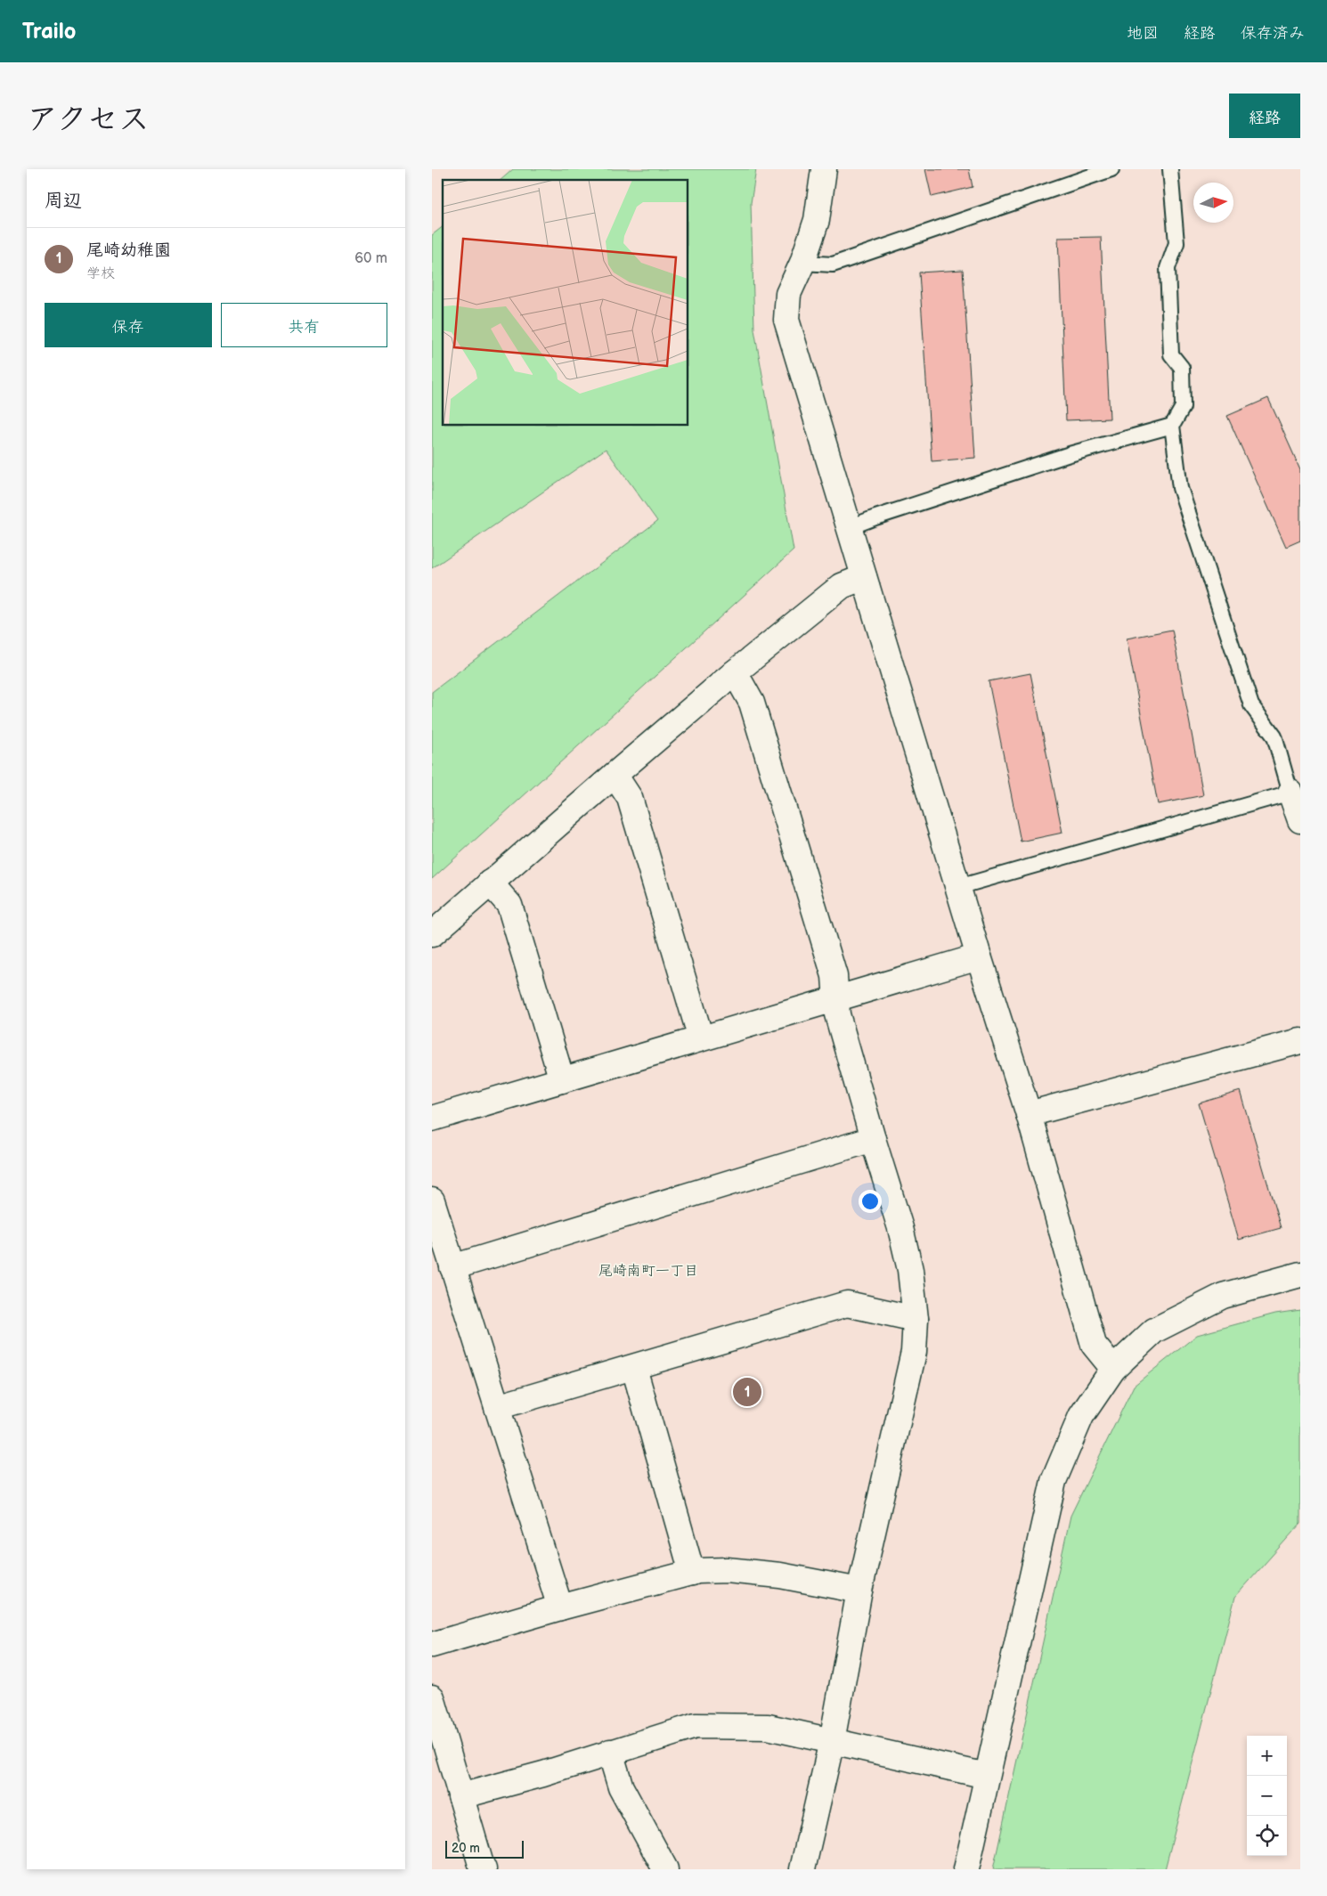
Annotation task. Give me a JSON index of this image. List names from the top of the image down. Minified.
{"districts":["尾崎南町一丁目"],"scale_bar":"20 m","north":"right","page":{"header":"Trailo","nav":["地図","経路","保存済み"],"title":"アクセス","buttons":["経路",["保存","共有"]],"heading":"周辺","list":[{"mark":"1","name":"尾崎幼稚園","note":"学校","value":"60 m"}],"pins":"1","map_buttons":["+","−"],"scale":"20 m"}}
